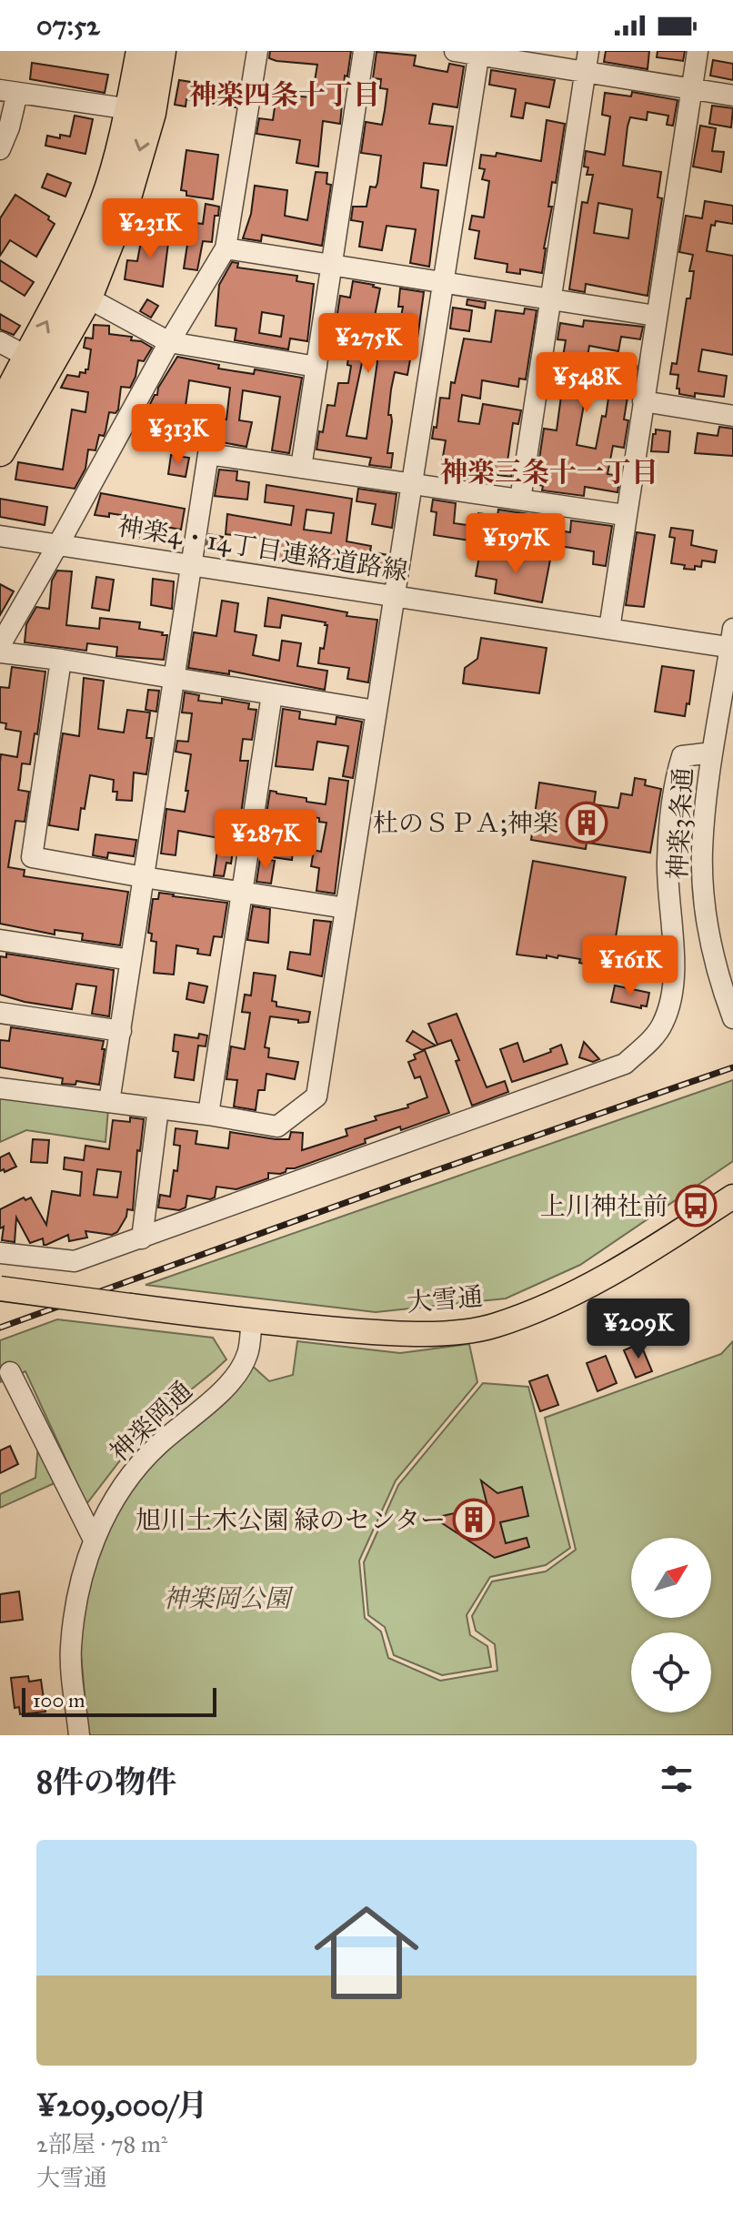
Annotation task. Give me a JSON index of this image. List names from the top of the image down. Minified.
{"streets":{"main road":["大雪通"],"street":["神楽4・14丁目連絡道路線","神楽3条通","神楽岡通"]},"crossings":[["神楽4・14丁目連絡道路線","神楽3条通"],["大雪通","神楽岡通"]],"districts":["神楽四条十丁目","神楽三条十一丁目"],"parks":["神楽岡公園"],"places":{"building":["杜のＳＰＡ;神楽","旭川土木公園 緑のセンター"],"bus stop":["上川神社前"]},"scale_bar":"100 m","north":"top right","page":{"status":"07:52","price":["¥231K","¥275K","¥548K","¥313K","¥197K","¥287K","¥161K","¥209K"],"scale":"100 m","heading":"8件の物件","list":[{"name":"¥209,000/月","note":"2部屋 · 78 m² · 大雪通"}]}}
